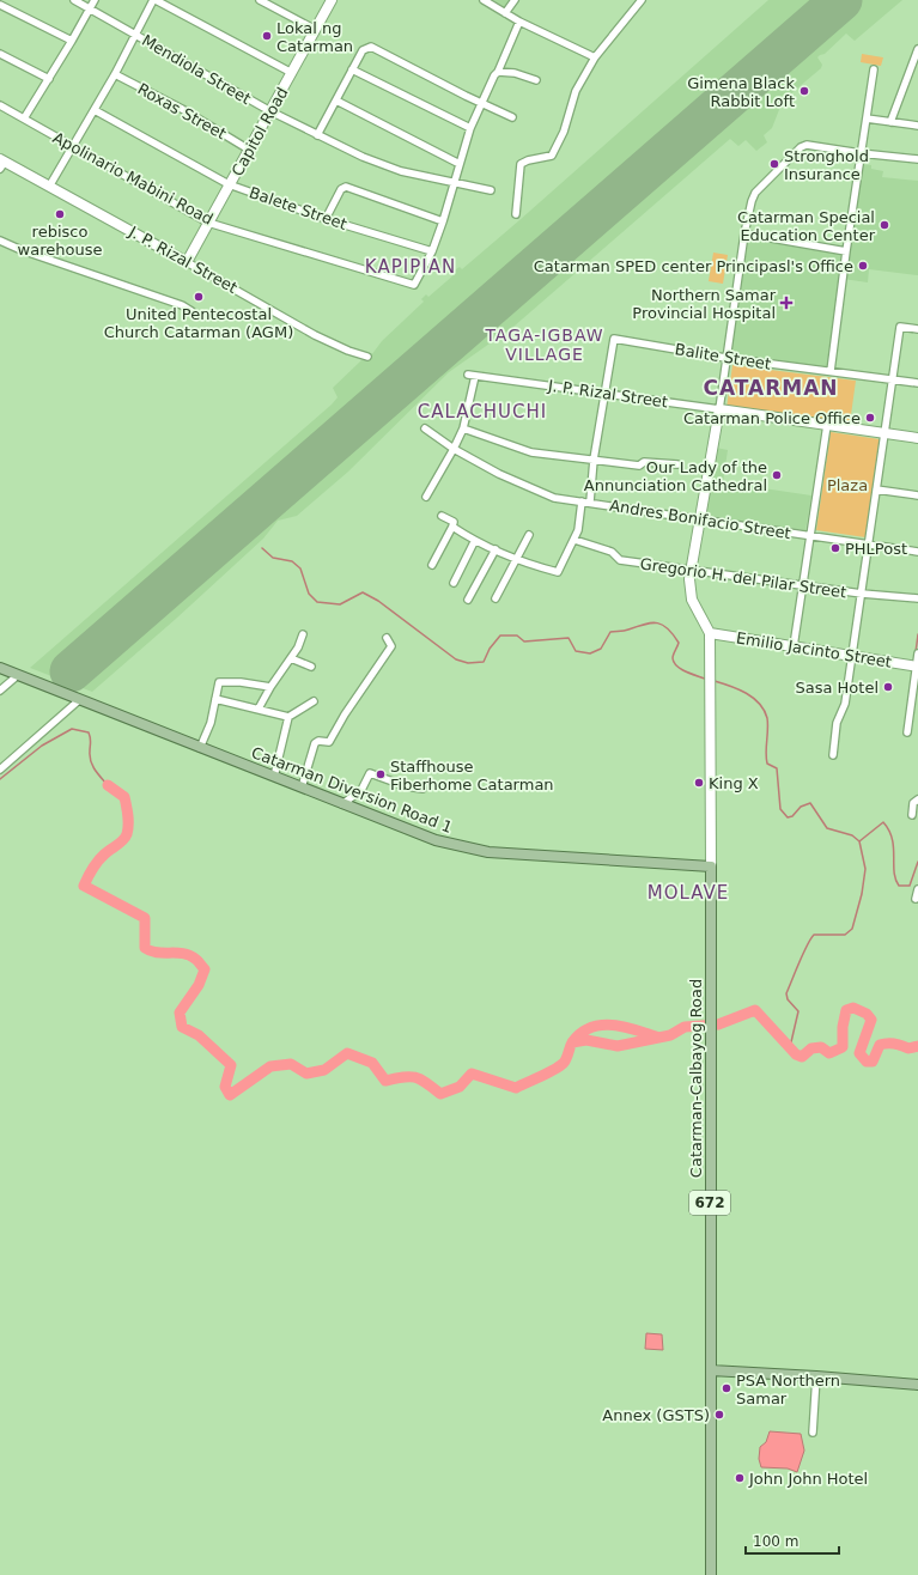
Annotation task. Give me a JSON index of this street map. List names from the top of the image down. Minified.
{"streets":{"main road":["Capitol Road","J. P. Rizal Street","Emilio Jacinto Street","Catarman Diversion Road 1","Catarman-Calbayog Road","672"],"street":["Mendiola Street","Roxas Street","Apolinario Mabini Road","Balete Street","Balite Street","Andres Bonifacio Street","Gregorio H. del Pilar Street"]},"crossings":[["Mendiola Street","Capitol Road"],["Mendiola Street","Apolinario Mabini Road"],["Roxas Street","Capitol Road"],["Capitol Road","Apolinario Mabini Road"],["Capitol Road","Balete Street"],["Capitol Road","J. P. Rizal Street"],["Apolinario Mabini Road","Balete Street"],["J. P. Rizal Street","Balite Street"],["J. P. Rizal Street","672"],["Balite Street","672"],["Andres Bonifacio Street","672"],["Gregorio H. del Pilar Street","672"],["Emilio Jacinto Street","Catarman-Calbayog Road"],["Emilio Jacinto Street","672"],["Catarman Diversion Road 1","Catarman-Calbayog Road"],["Catarman-Calbayog Road","672"]],"districts":["KAPIPIAN","TAGA-IGBAW VILLAGE","CATARMAN","CALACHUCHI","MOLAVE"],"parks":["Plaza"],"places":{"other":["Lokal ng Catarman","Gimena Black Rabbit Loft","Stronghold Insurance","rebisco warehouse","Catarman Special Education Center","Catarman SPED center Principasl's Office","United Pentecostal Church Catarman (AGM)","Catarman Police Office","Our Lady of the Annunciation Cathedral","PHLPost","Sasa Hotel","Staffhouse Fiberhome Catarman","King X","PSA Northern Samar","Annex (GSTS)","John John Hotel"],"health":["Northern Samar Provincial Hospital"]},"scale_bar":"100 m"}
